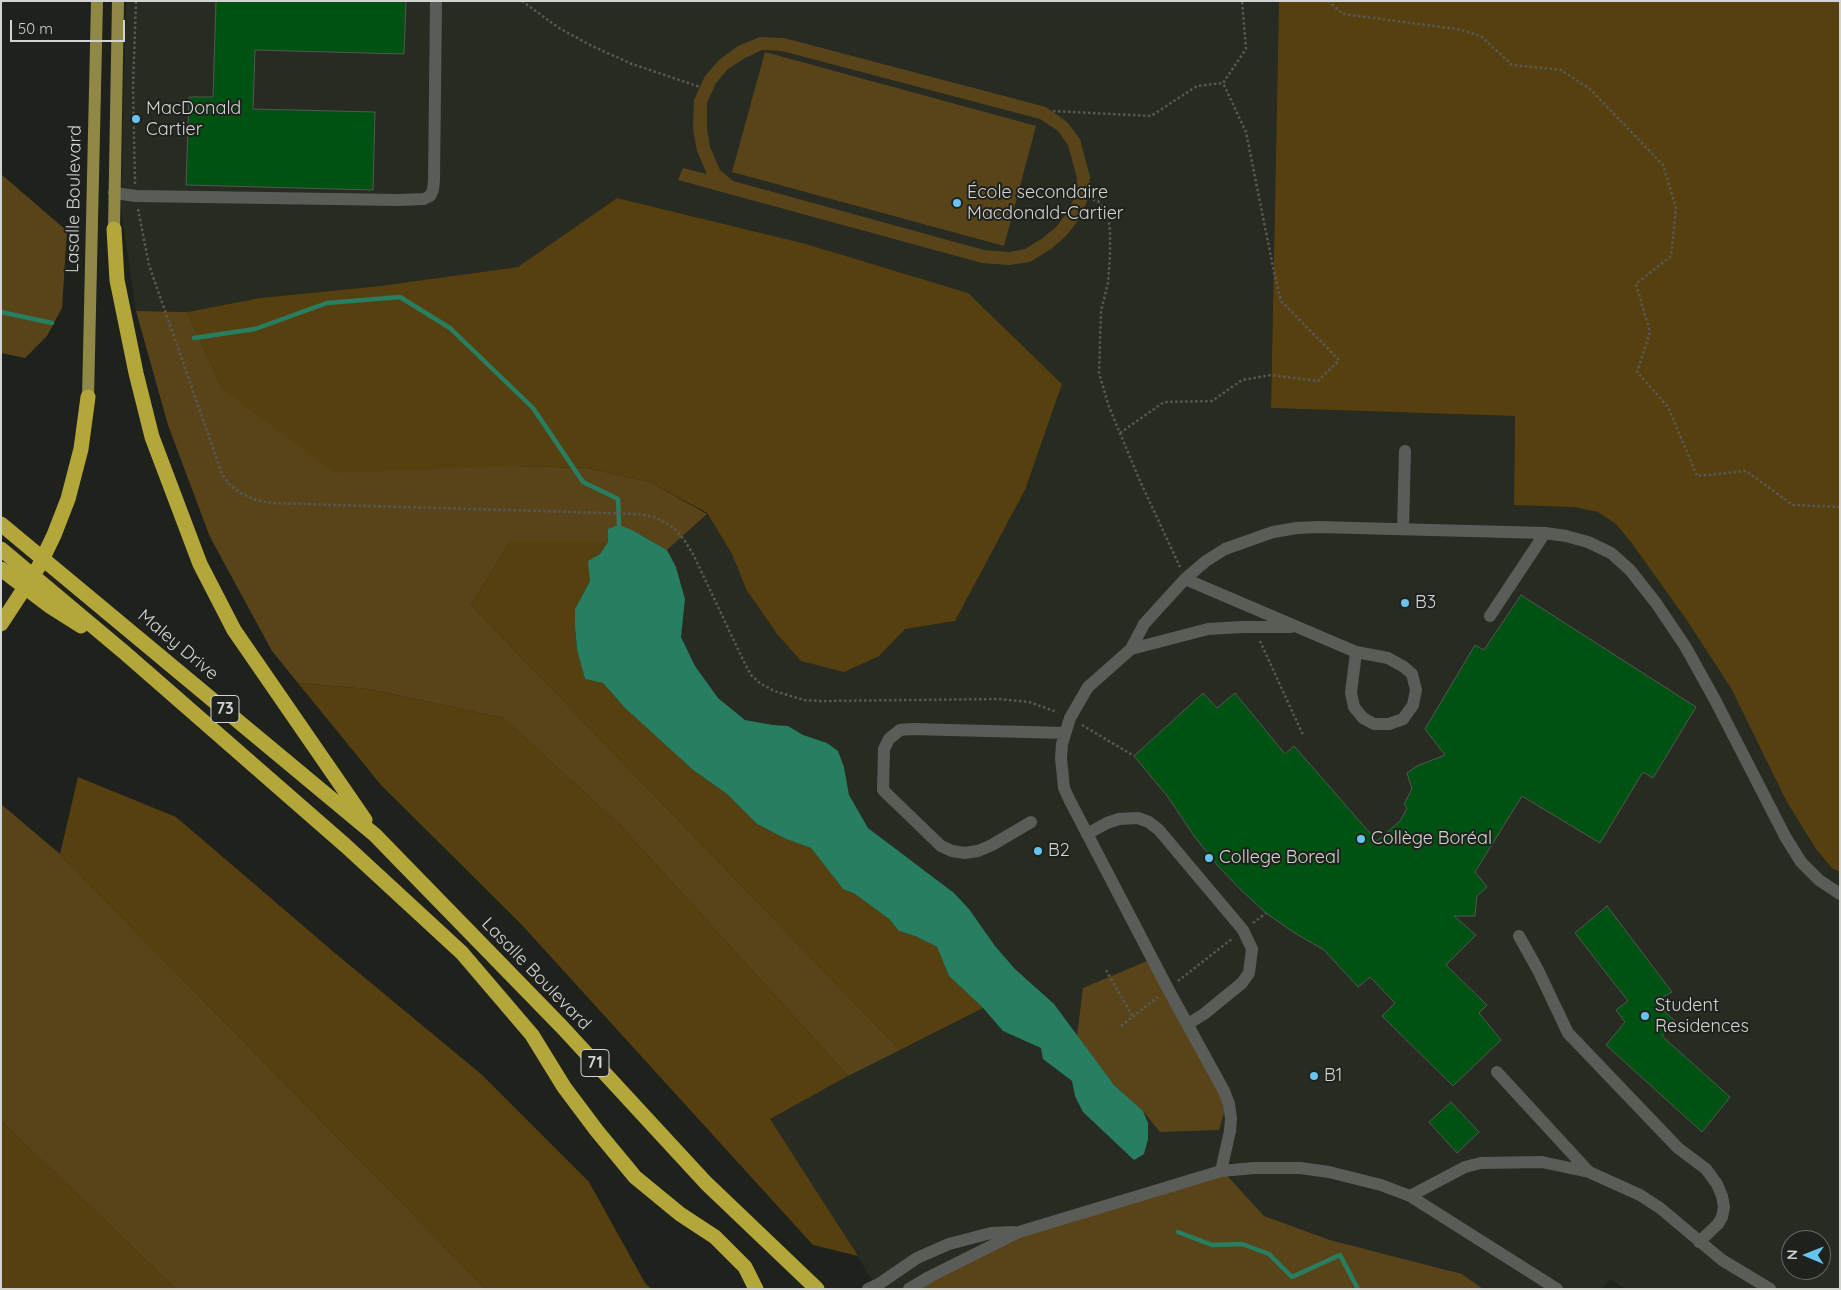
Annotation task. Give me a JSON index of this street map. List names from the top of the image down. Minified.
{"streets":{"highway":["Lasalle Boulevard","Maley Drive","73","71"]},"crossings":[["Lasalle Boulevard","Maley Drive"]],"places":["MacDonald Cartier","École secondaire Macdonald-Cartier","B3","Collège Boréal","B2","College Boreal","Student Residences","B1"],"scale_bar":"50 m","north":"left"}
